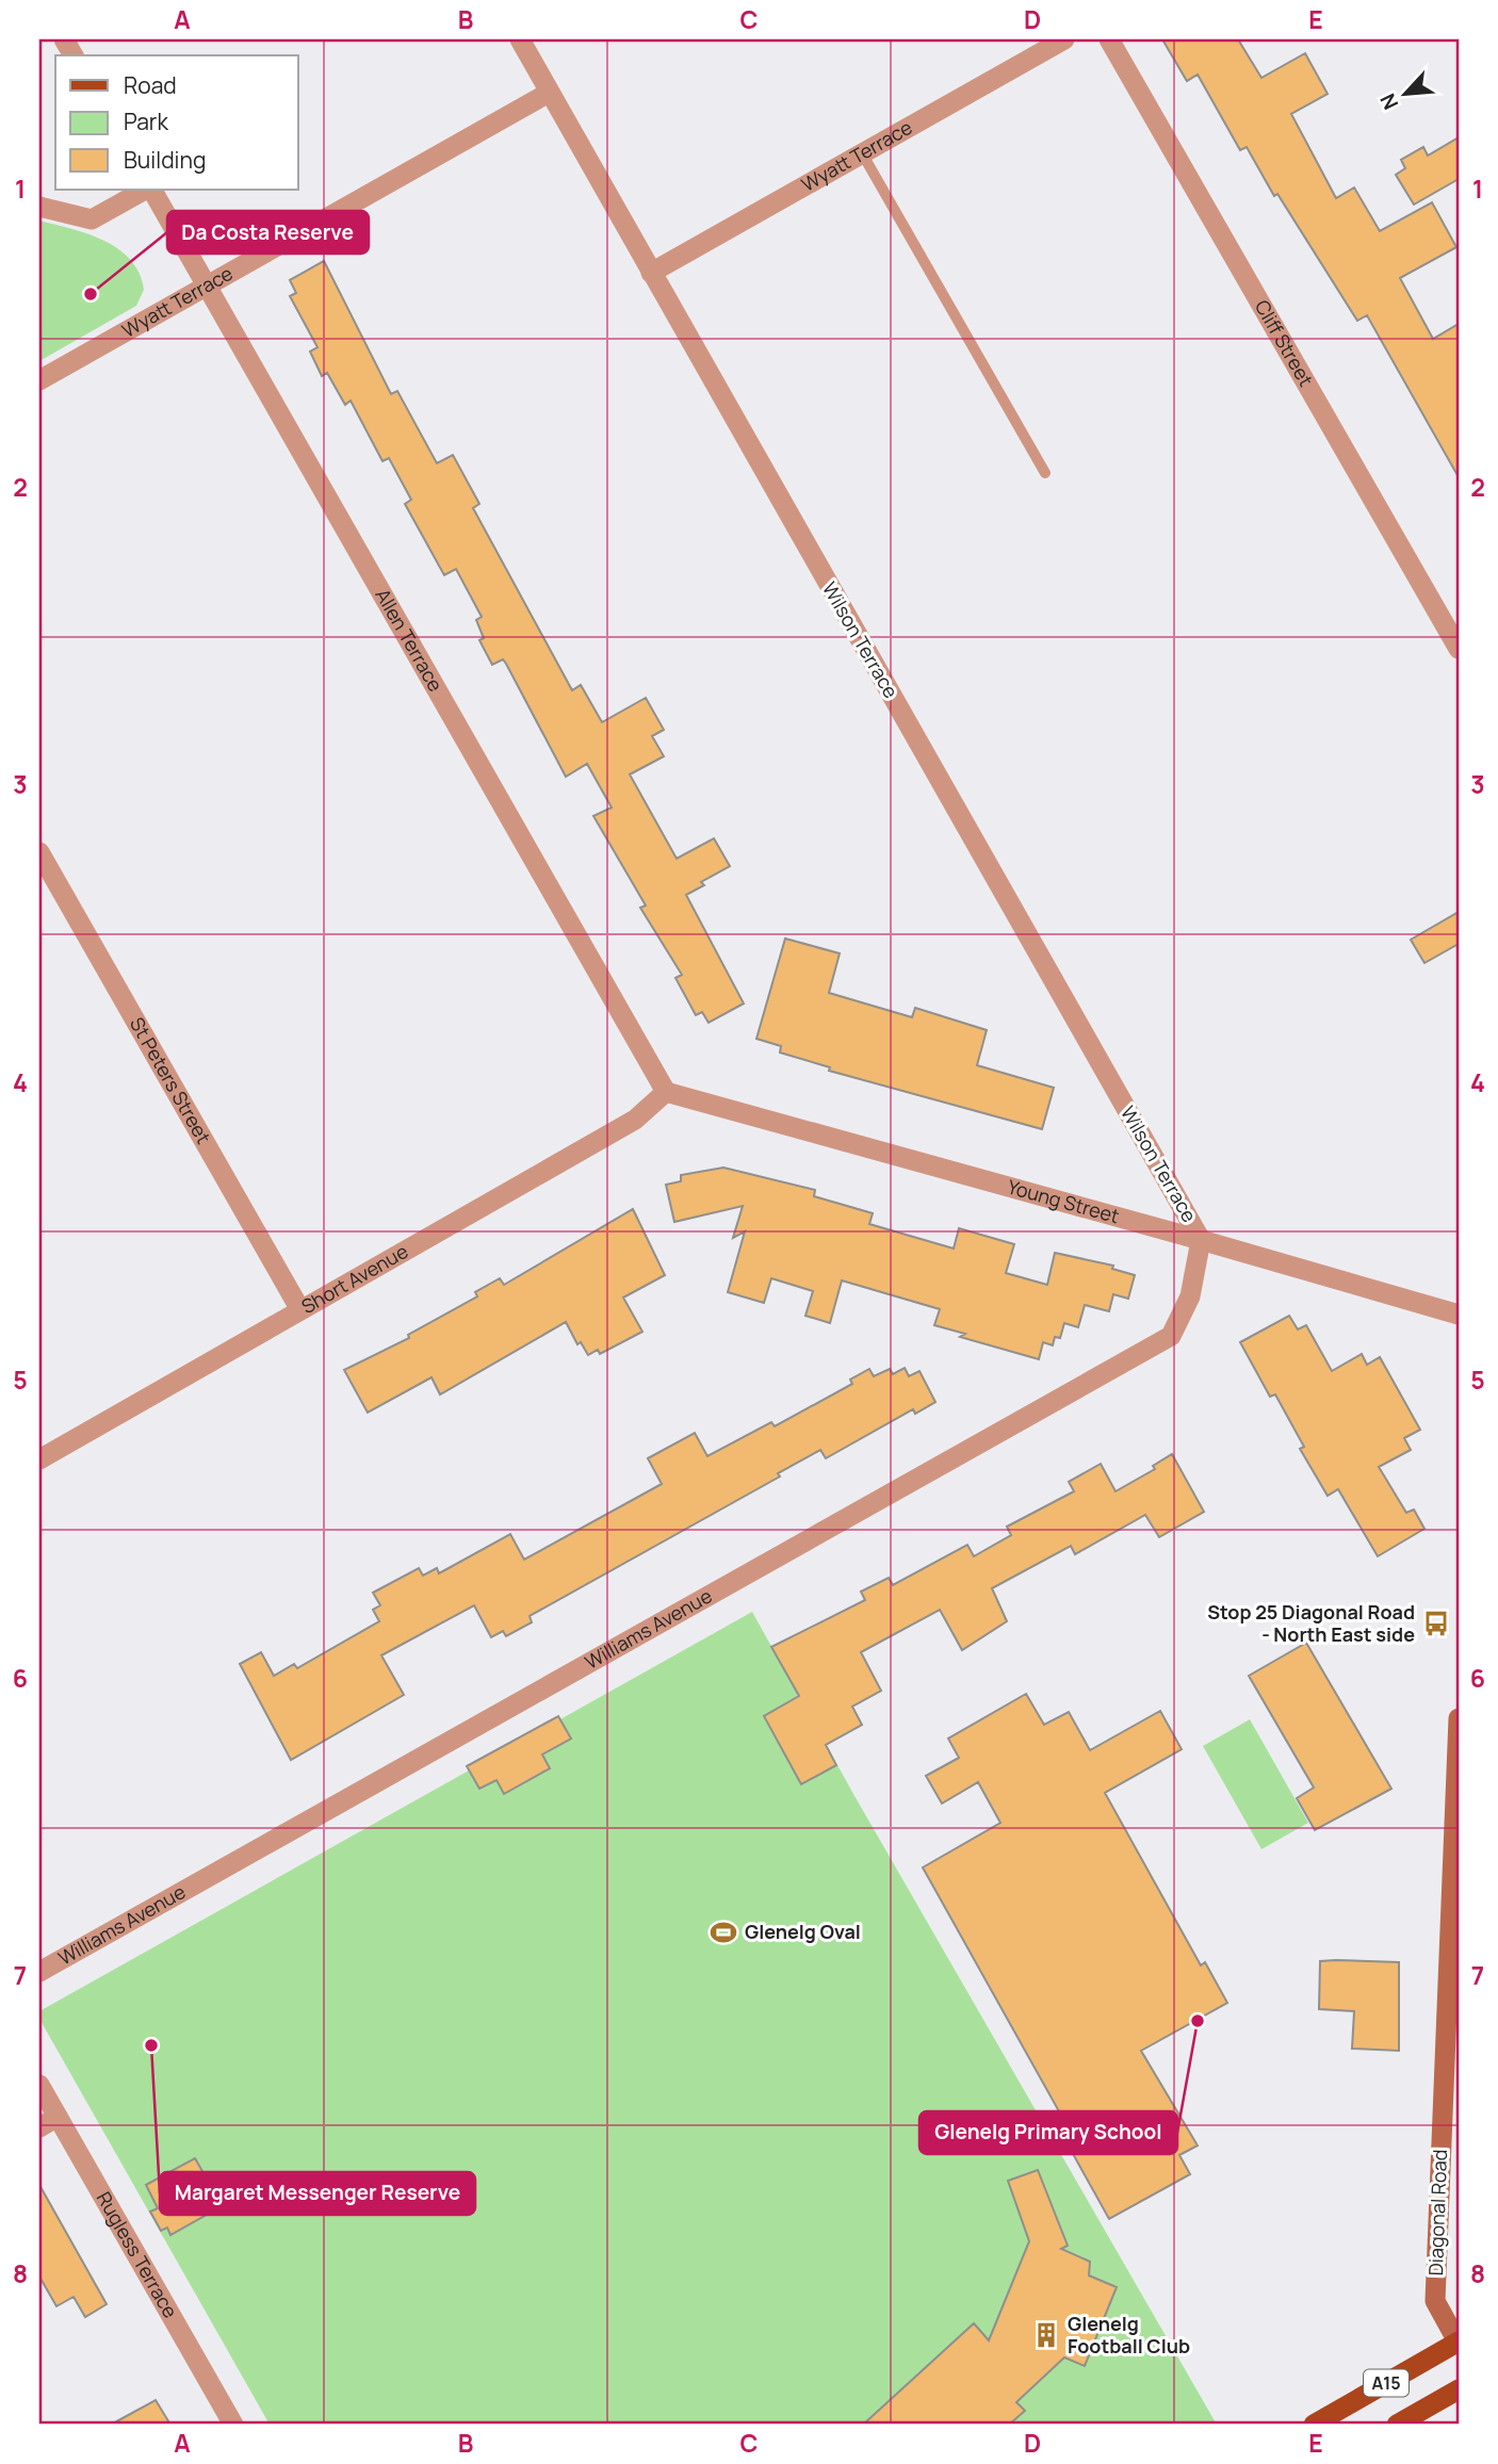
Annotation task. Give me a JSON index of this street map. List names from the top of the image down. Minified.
{"streets":{"main road":["Diagonal Road","A15"],"street":["Wyatt Terrace","Cliff Street","Allen Terrace","Wilson Terrace","St Peters Street","Young Street","Short Avenue","Williams Avenue","Rugless Terrace"]},"crossings":[["Wyatt Terrace","Allen Terrace"],["Wyatt Terrace","Wilson Terrace"],["Allen Terrace","Young Street"],["Allen Terrace","Short Avenue"],["Wilson Terrace","Young Street"],["Wilson Terrace","Williams Avenue"],["St Peters Street","Short Avenue"],["Young Street","Short Avenue"],["Young Street","Williams Avenue"],["Diagonal Road","A15"]],"places":{"other":["Da Costa Reserve","Glenelg Primary School","Margaret Messenger Reserve"],"bus stop":["Stop 25 Diagonal Road - North East side"],"sports":["Glenelg Oval"],"building":["Glenelg Football Club"]},"legend":["Road","Park","Building"],"north":"bottom left","grid":{"columns":["A","B","C","D","E"],"rows":["1","2","3","4","5","6","7","8"]}}
